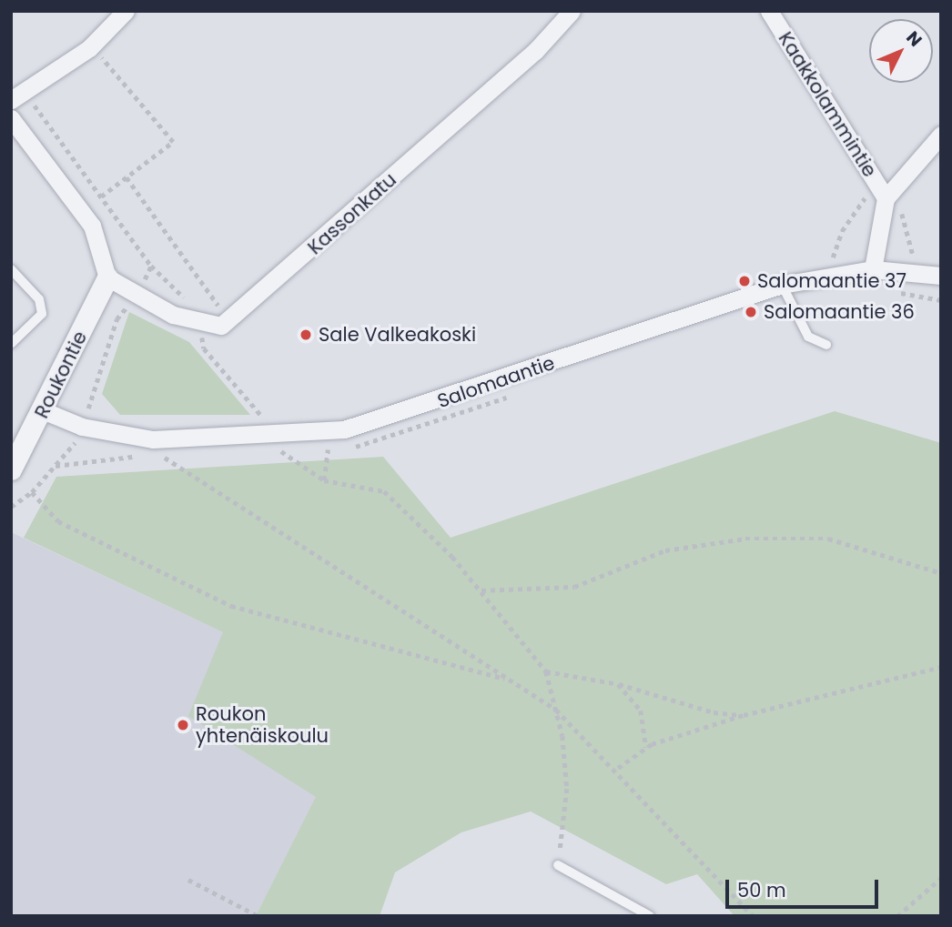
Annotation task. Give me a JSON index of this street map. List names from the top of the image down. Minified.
{"streets":{"street":["Kaakkolammintie","Kassonkatu","Roukontie","Salomaantie"]},"crossings":[["Roukontie","Salomaantie"]],"places":["Salomaantie 37","Salomaantie 36","Sale Valkeakoski","Roukon yhtenäiskoulu"],"scale_bar":"50 m","north":"top right"}
